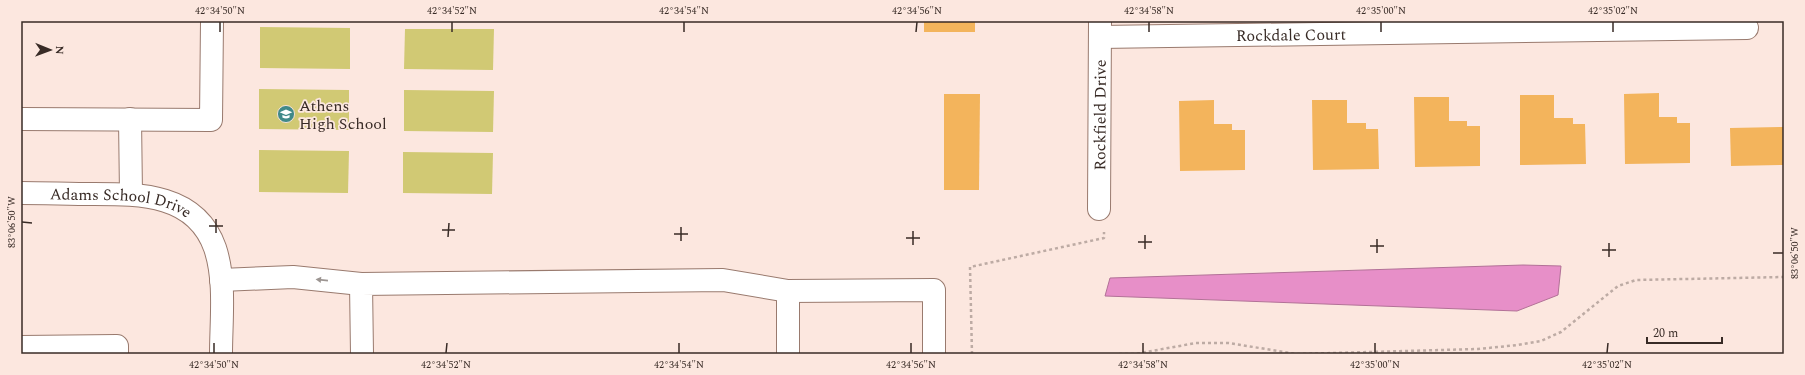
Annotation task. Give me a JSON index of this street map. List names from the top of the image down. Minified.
{"streets":{"street":["Rockdale Court","Rockfield Drive","Adams School Drive"]},"crossings":[["Rockdale Court","Rockfield Drive"]],"places":{"school or university":["Athens High School"]},"scale_bar":"20 m","north":"right","coordinates":["42°34'50\"N","42°34'52\"N","42°34'54\"N","42°34'56\"N","42°34'58\"N","42°35'00\"N","42°35'02\"N","83°06'50\"W"]}
